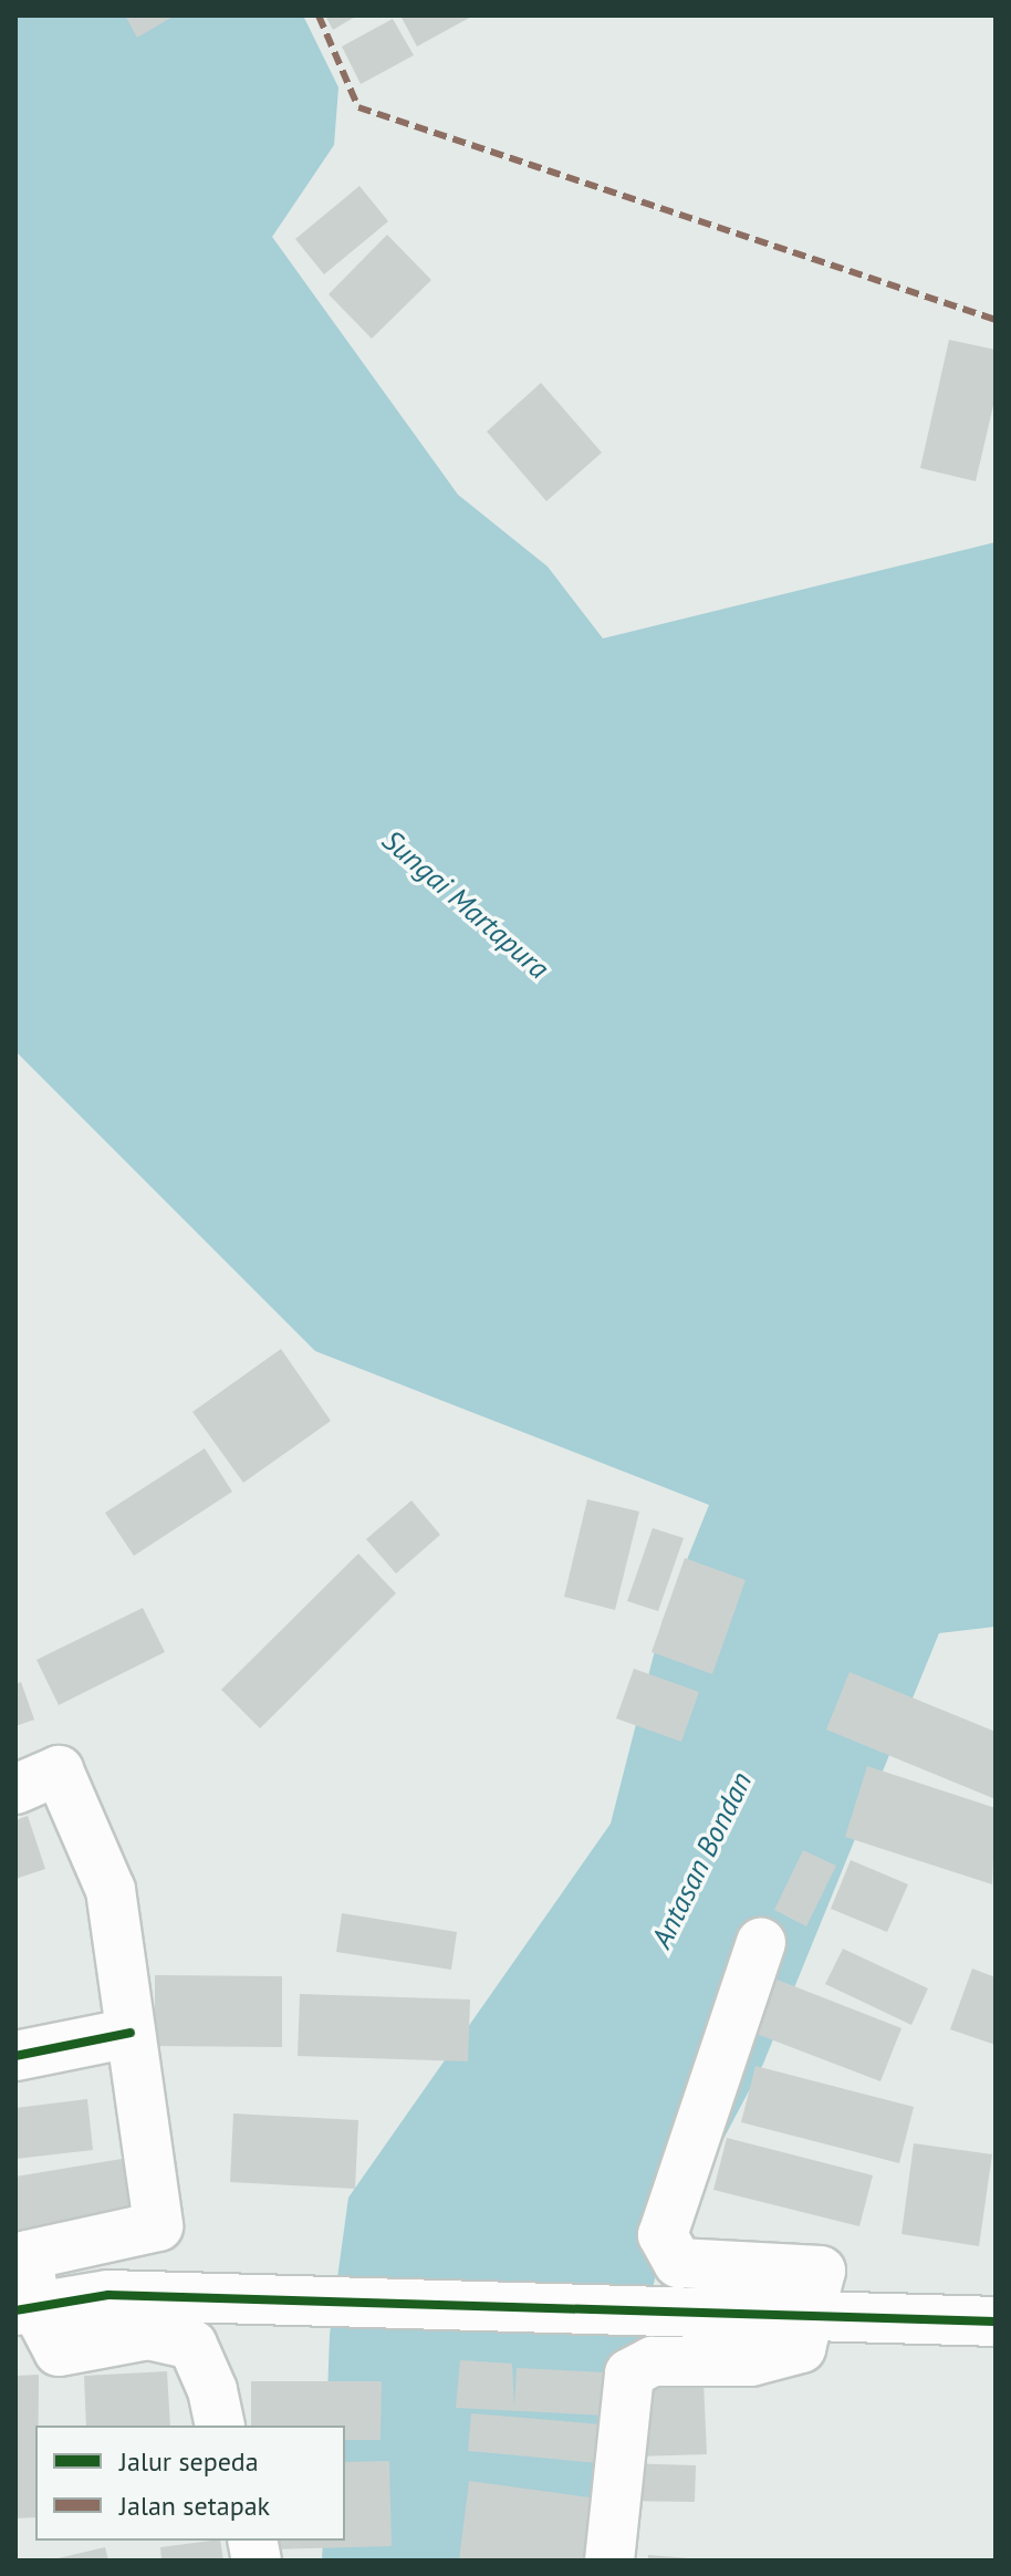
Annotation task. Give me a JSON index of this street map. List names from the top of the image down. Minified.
{"water":["Sungai Martapura","Antasan Bondan"],"legend":["Jalur sepeda","Jalan setapak"]}
